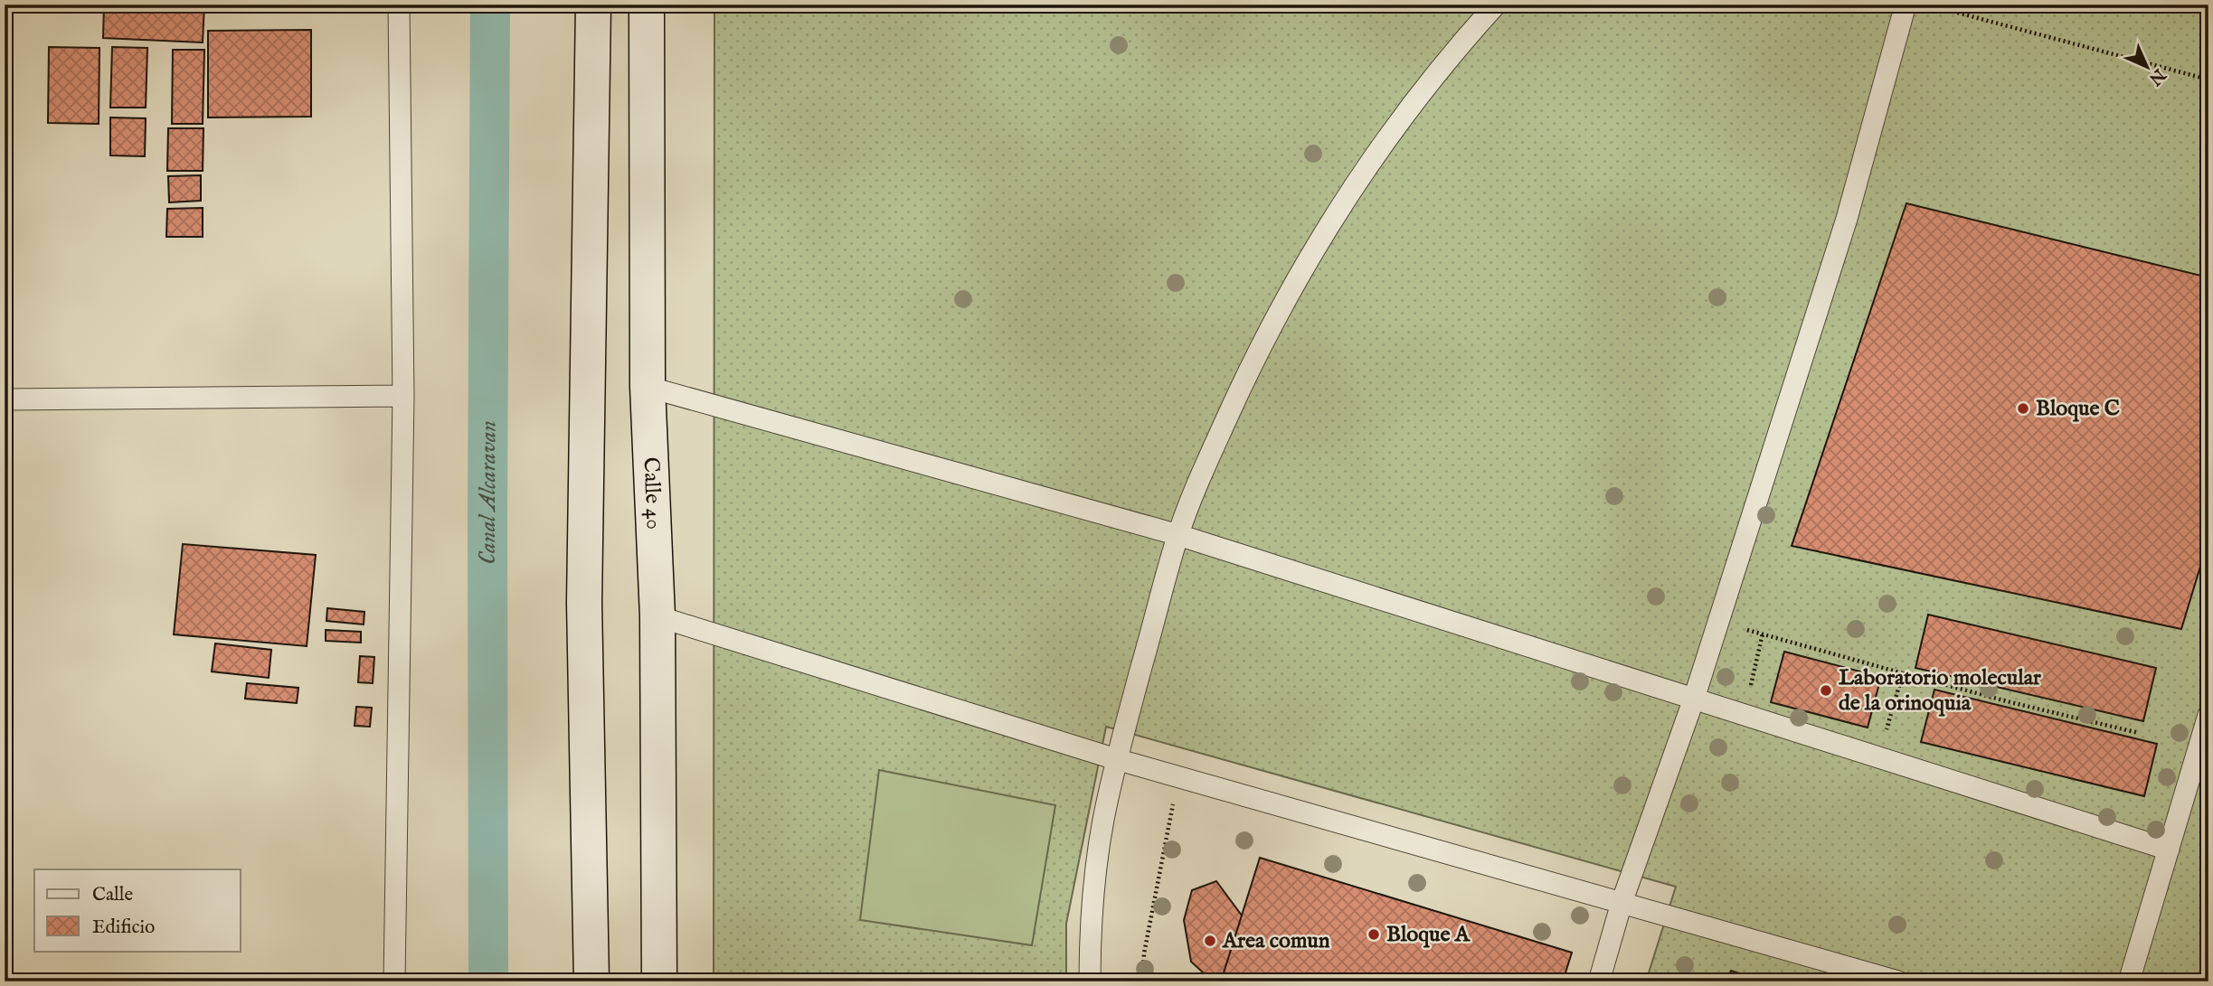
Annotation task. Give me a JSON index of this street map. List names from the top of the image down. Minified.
{"streets":{"main road":["Calle 40"]},"water":["Canal Alcaravan"],"places":["Bloque C","Laboratorio molecular de la orinoquia","Bloque A","Area comun"],"legend":["Calle","Edificio"],"north":"bottom right"}
